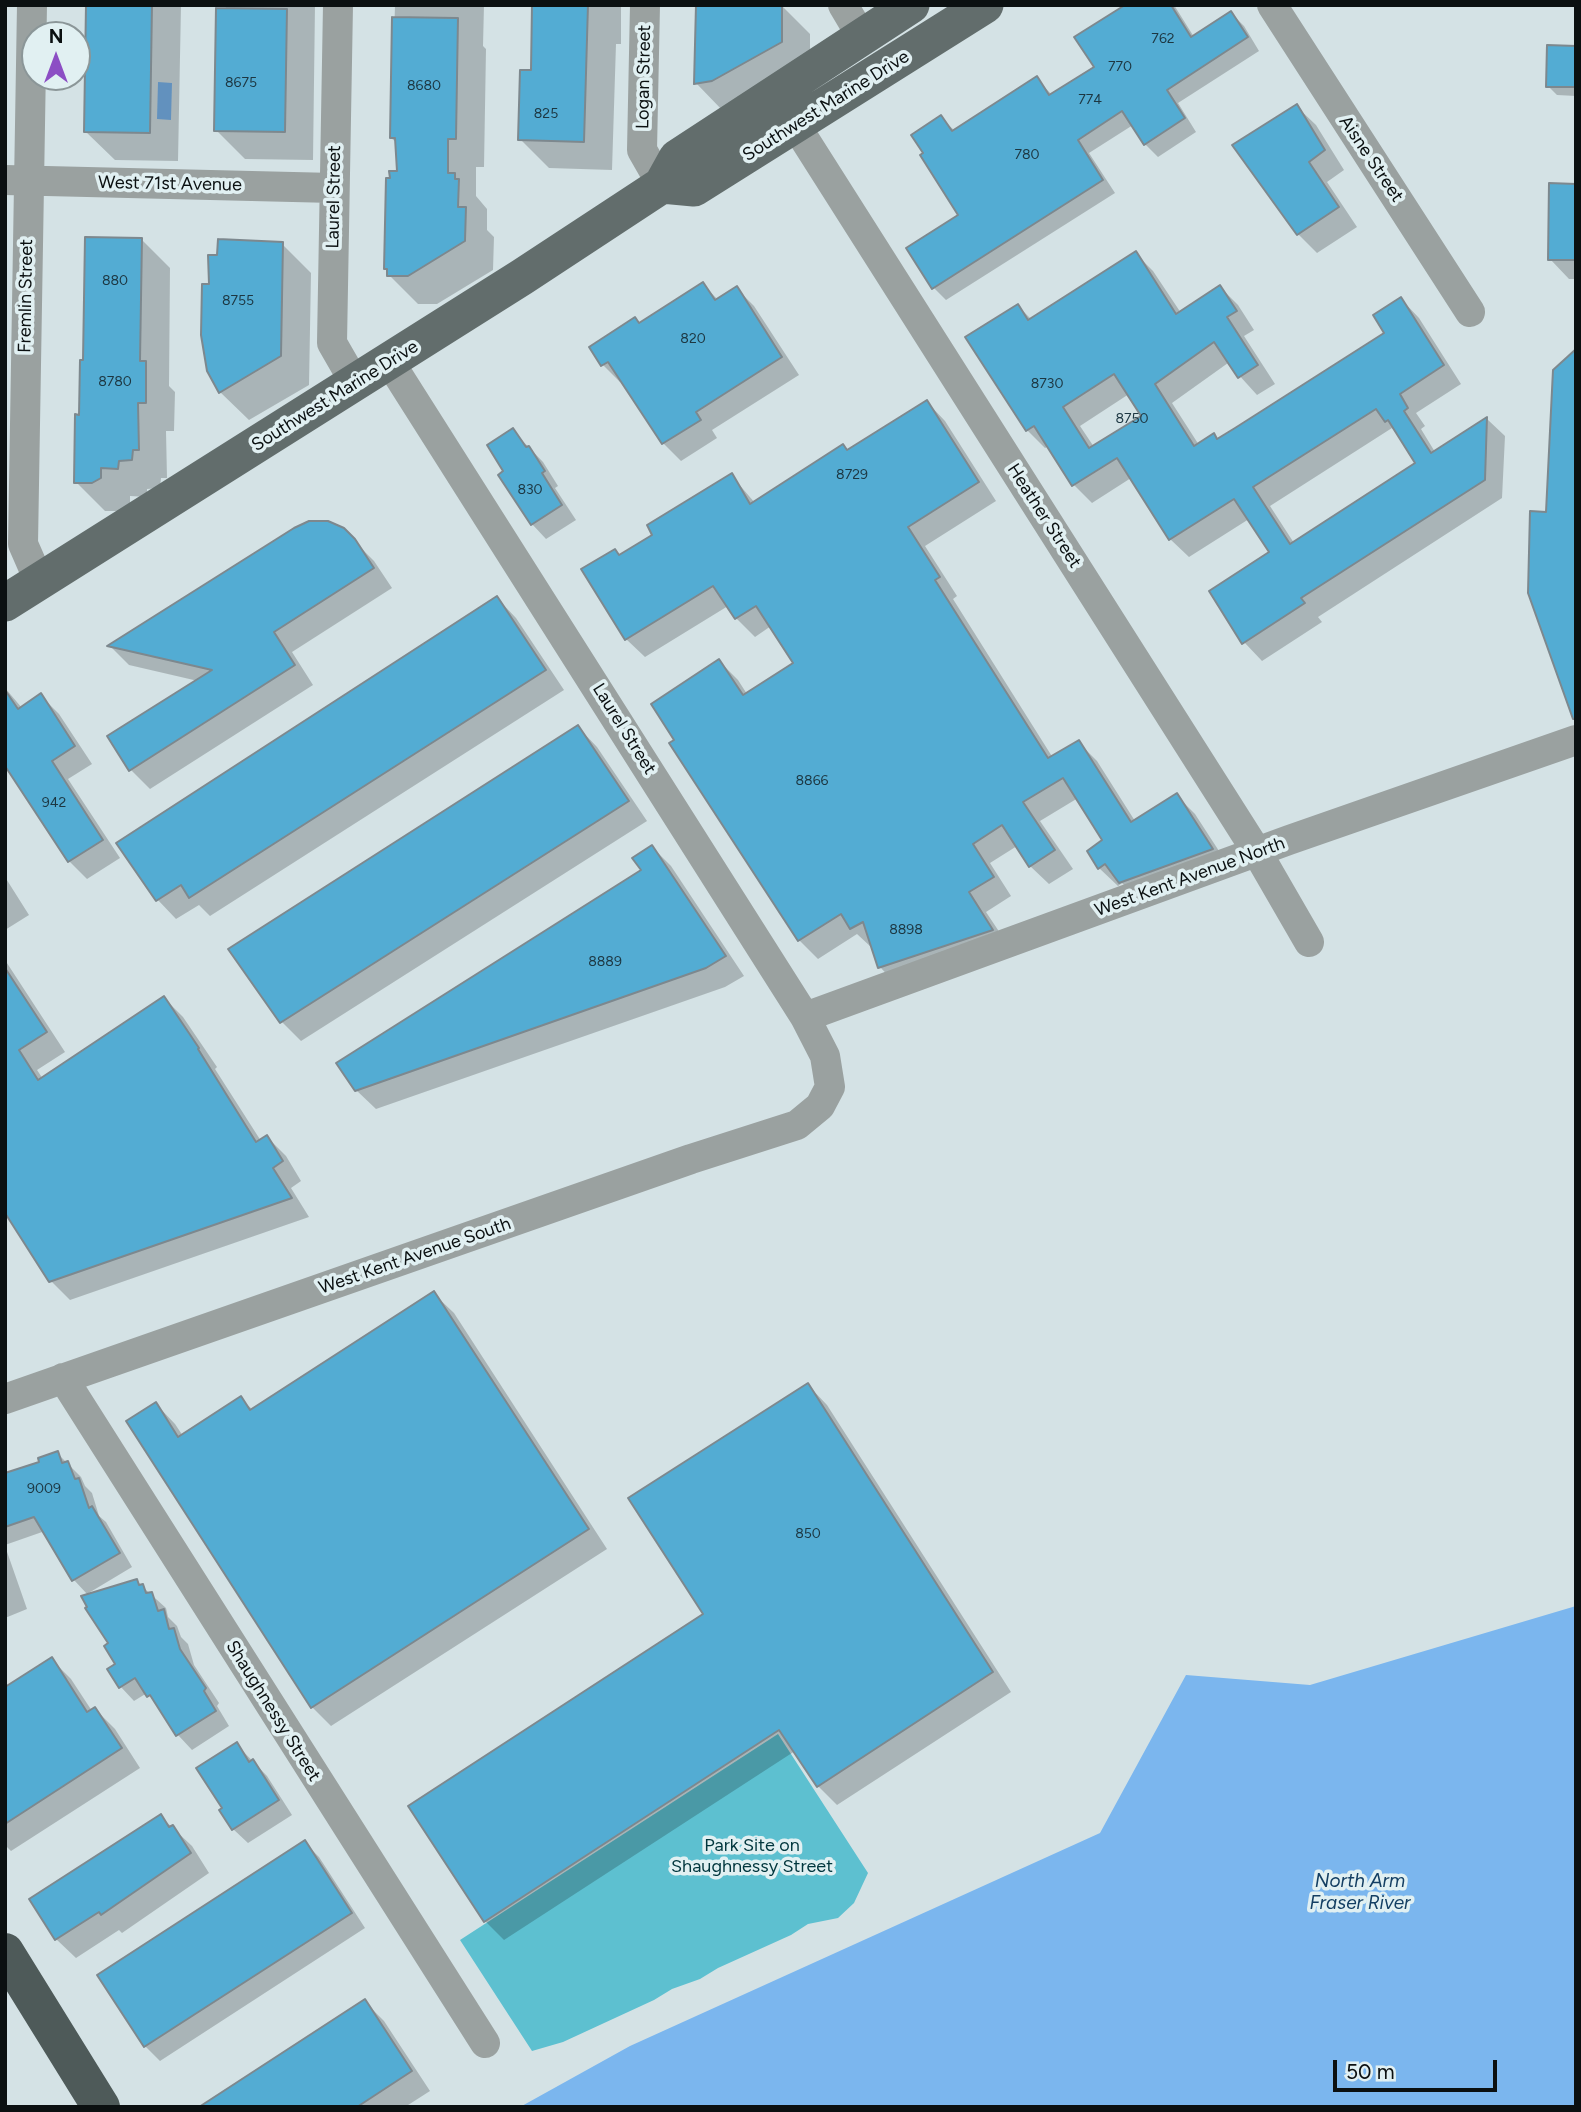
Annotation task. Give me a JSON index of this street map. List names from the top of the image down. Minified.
{"streets":{"main road":["Southwest Marine Drive"],"street":["Logan Street","Aisne Street","West 71st Avenue","Laurel Street","Fremlin Street","Heather Street","West Kent Avenue North","West Kent Avenue South","Shaughnessy Street"]},"crossings":[["Logan Street","Southwest Marine Drive"],["Southwest Marine Drive","Laurel Street"],["Southwest Marine Drive","Fremlin Street"],["Southwest Marine Drive","Heather Street"],["West 71st Avenue","Laurel Street"],["West 71st Avenue","Fremlin Street"],["Laurel Street","West Kent Avenue North"],["Laurel Street","West Kent Avenue South"],["Heather Street","West Kent Avenue North"],["West Kent Avenue South","Shaughnessy Street"]],"water":["North Arm Fraser River"],"parks":["Park Site on Shaughnessy Street"],"house_numbers":["762","770","8675","8680","774","825","780","880","8755","820","8780","8730","8750","8729","830","8866","942","8898","8889","9009","850"],"scale_bar":"50 m","north":"top"}
